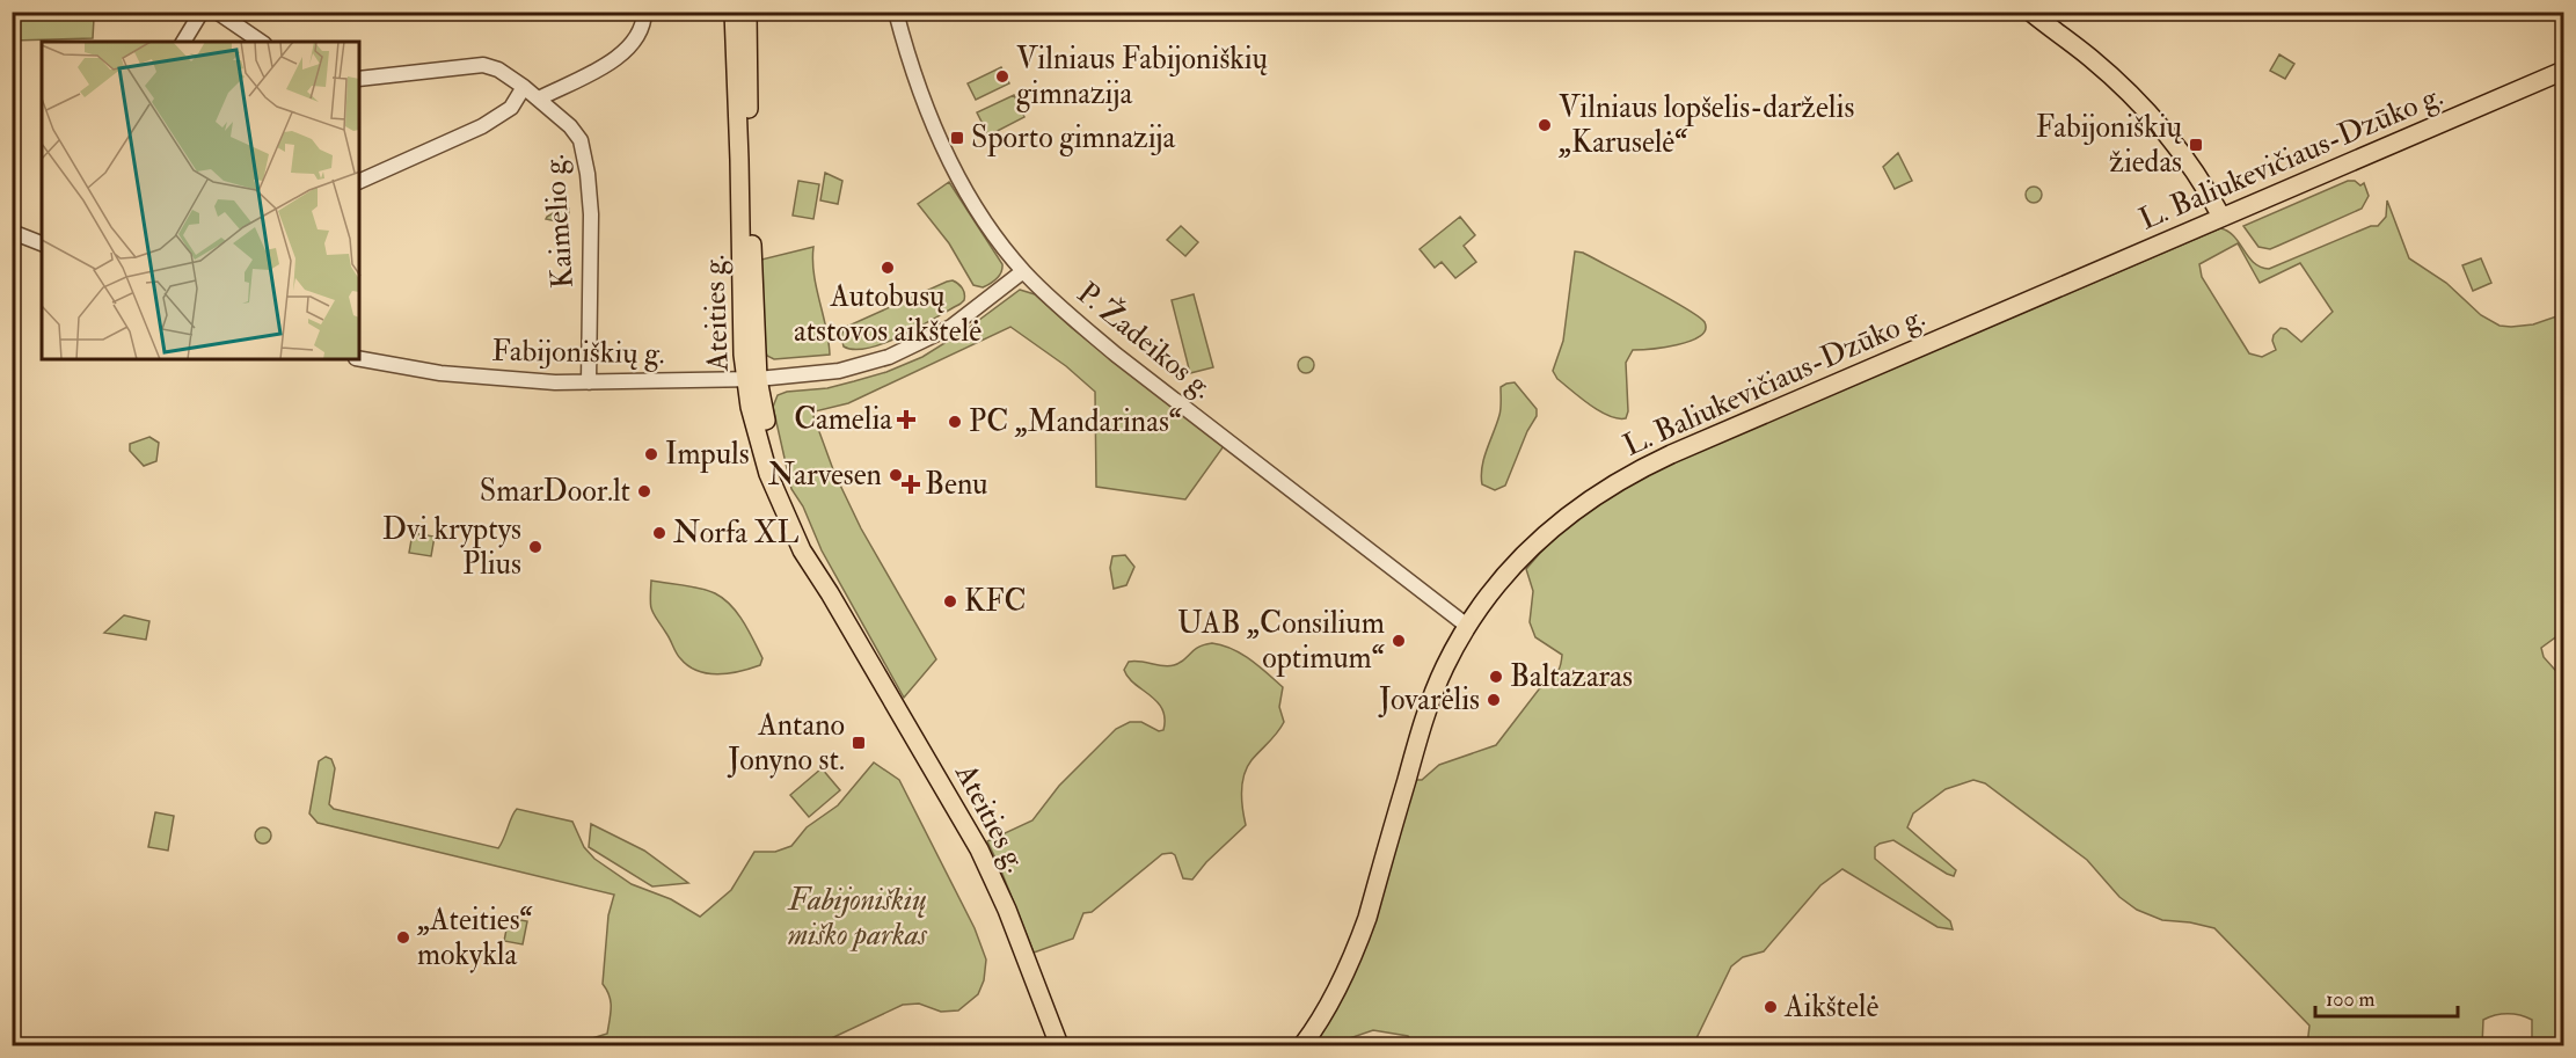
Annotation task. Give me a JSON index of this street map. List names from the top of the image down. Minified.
{"streets":{"main road":["L. Baliukevičiaus-Dzūko g.","Ateities g."],"street":["Kaimelio g.","P. Žadeikos g.","Fabijoniškių g."]},"crossings":[["L. Baliukevičiaus-Dzūko g.","P. Žadeikos g."],["Kaimelio g.","Fabijoniškių g."],["Ateities g.","Fabijoniškių g."],["P. Žadeikos g.","Fabijoniškių g."]],"parks":["Fabijoniškių miško parkas"],"places":{"other":["Vilniaus Fabijoniškių gimnazija","Vilniaus lopšelis-darželis „Karuselė“","Autobusų atstovos aikštelė","PC „Mandarinas“","Impuls","Narvesen","SmarDoor.lt","Norfa XL","Dvi kryptys Plius","KFC","UAB „Consilium optimum“","Baltazaras","Jovarėlis","„Ateities“ mokykla","Aikštelė"],"transit":["Sporto gimnazija","Fabijoniškių žiedas","Antano Jonyno st."],"health":["Camelia","Benu"]},"scale_bar":"100 m"}
